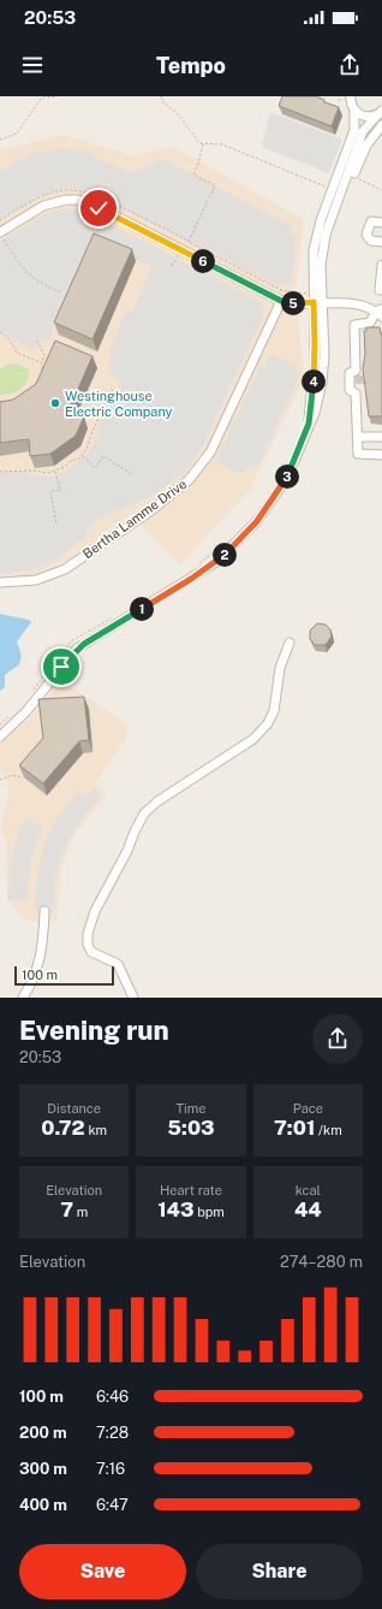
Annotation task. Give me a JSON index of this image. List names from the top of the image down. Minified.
{"streets":{"street":["Bertha Lamme Drive"]},"places":["Westinghouse Electric Company"],"scale_bar":"100 m","page":{"status":"20:53","header":"Tempo","pins":["6","5","4","3","2","1"],"scale":"100 m","heading":["Evening run","20:53"],"stats":[["Distance","0.72 km"],["Time","5:03"],["Pace","7:01 /km"],["Elevation","7 m"],["Heart rate","143 bpm"],["kcal","44"]],"chart":["Elevation","274–280 m"],"list":[{"name":"100 m","note":"6:46"},{"name":"200 m","note":"7:28"},{"name":"300 m","note":"7:16"},{"name":"400 m","note":"6:47"}],"buttons":["Save","Share"]}}
